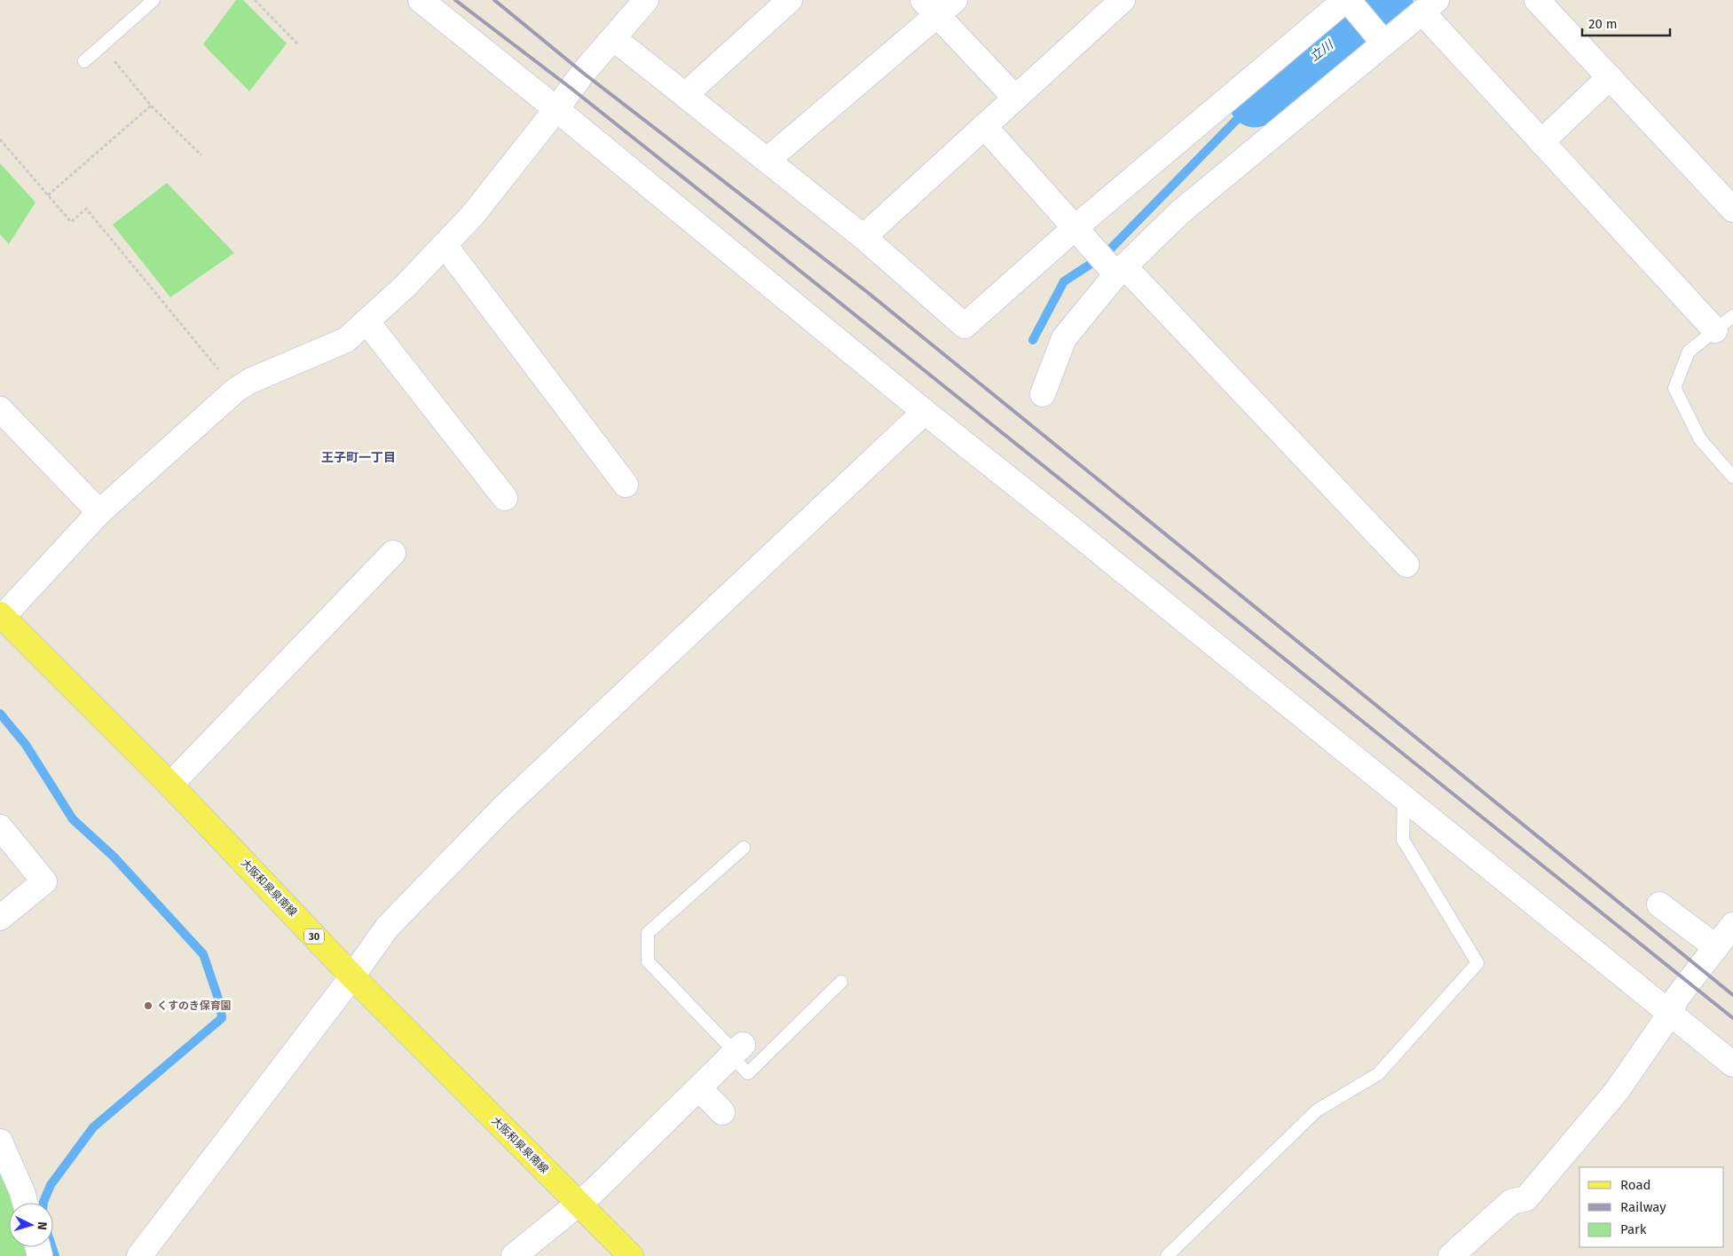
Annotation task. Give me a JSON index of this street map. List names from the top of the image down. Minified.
{"streets":{"main road":["大阪和泉泉南線","30"]},"districts":["王子町一丁目"],"water":["立川"],"places":["くすのき保育園"],"legend":["Road","Railway","Park"],"scale_bar":"20 m","north":"right"}
